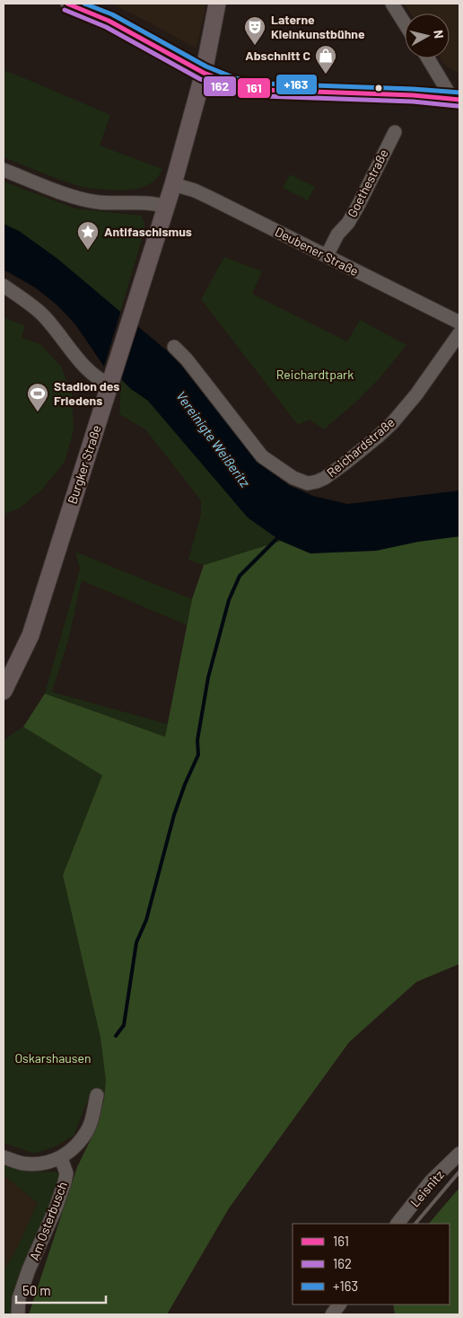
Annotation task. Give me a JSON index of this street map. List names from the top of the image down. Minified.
{"streets":{"main road":["Burgker Straße"],"street":["Goethestraße","Deubener Straße","Reichardstraße","Leisnitz","Am Osterbusch"]},"crossings":[["Goethestraße","Deubener Straße"],["Deubener Straße","Burgker Straße"]],"water":["Vereinigte Weißeritz"],"parks":["Reichardtpark","Oskarshausen"],"places":{"theatre":["Laterne Kleinkunstbühne"],"shop":["Abschnitt C"],"place":["Antifaschismus"],"sports":["Stadion des Friedens"]},"lines":["transit line 161","transit line +163","transit line 162"],"legend":["161","162","+163"],"scale_bar":"50 m","north":"right"}
